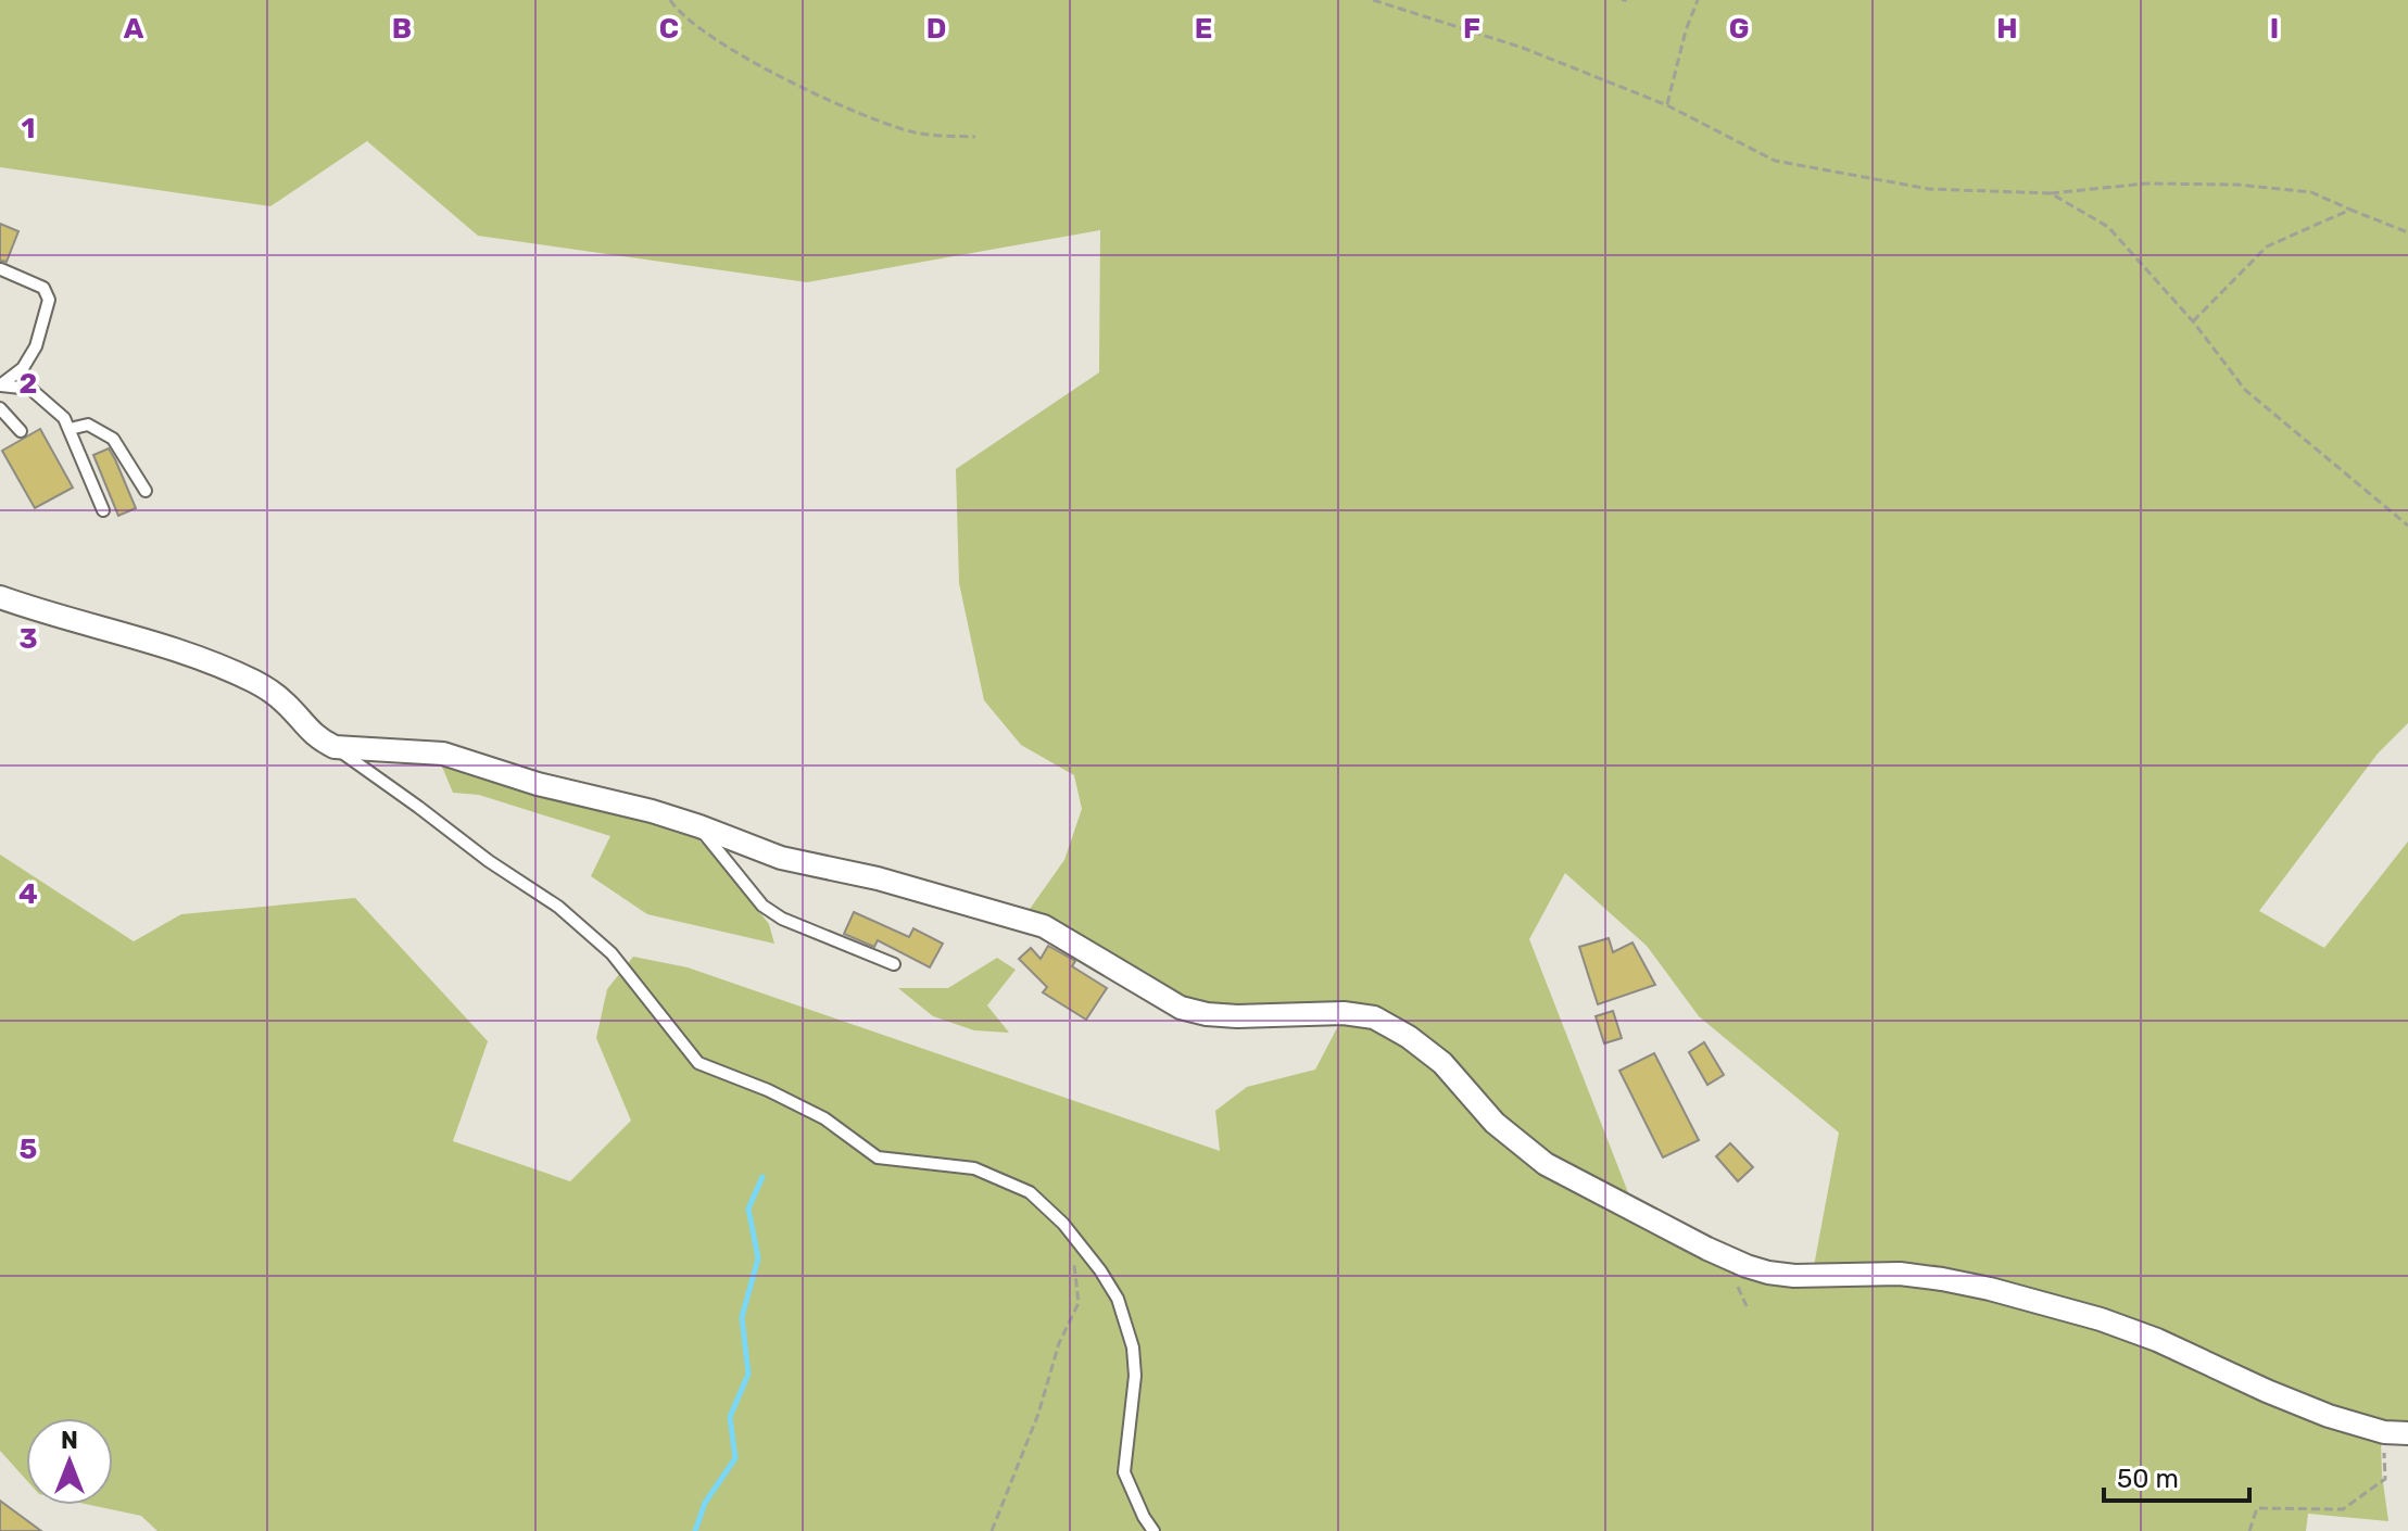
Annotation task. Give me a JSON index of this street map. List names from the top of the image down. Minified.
{"scale_bar":"50 m","north":"top","grid":{"columns":["A","B","C","D","E","F","G","H","I"],"rows":["1","2","3","4","5"]}}
